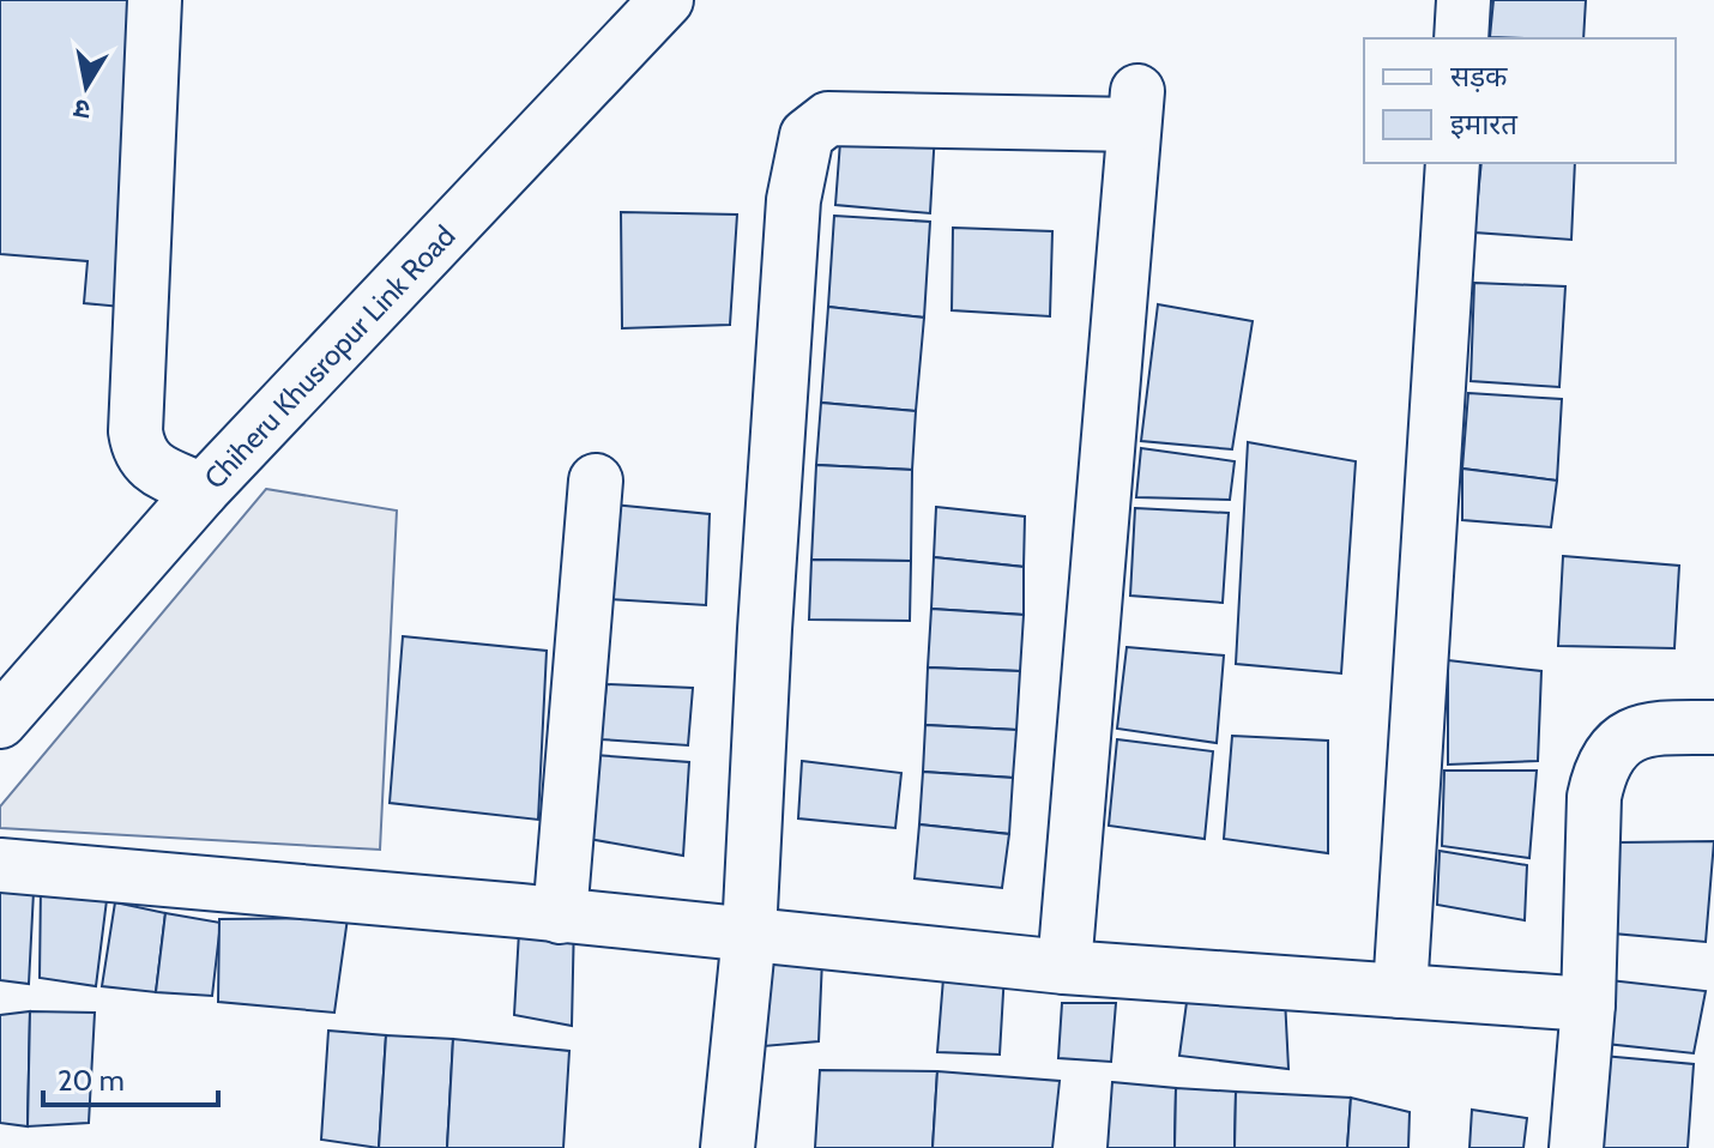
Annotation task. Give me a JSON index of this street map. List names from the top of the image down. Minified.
{"streets":{"street":["Chiheru Khusropur Link Road"]},"legend":["सड़क","इमारत"],"scale_bar":"20 m","north":"bottom"}
